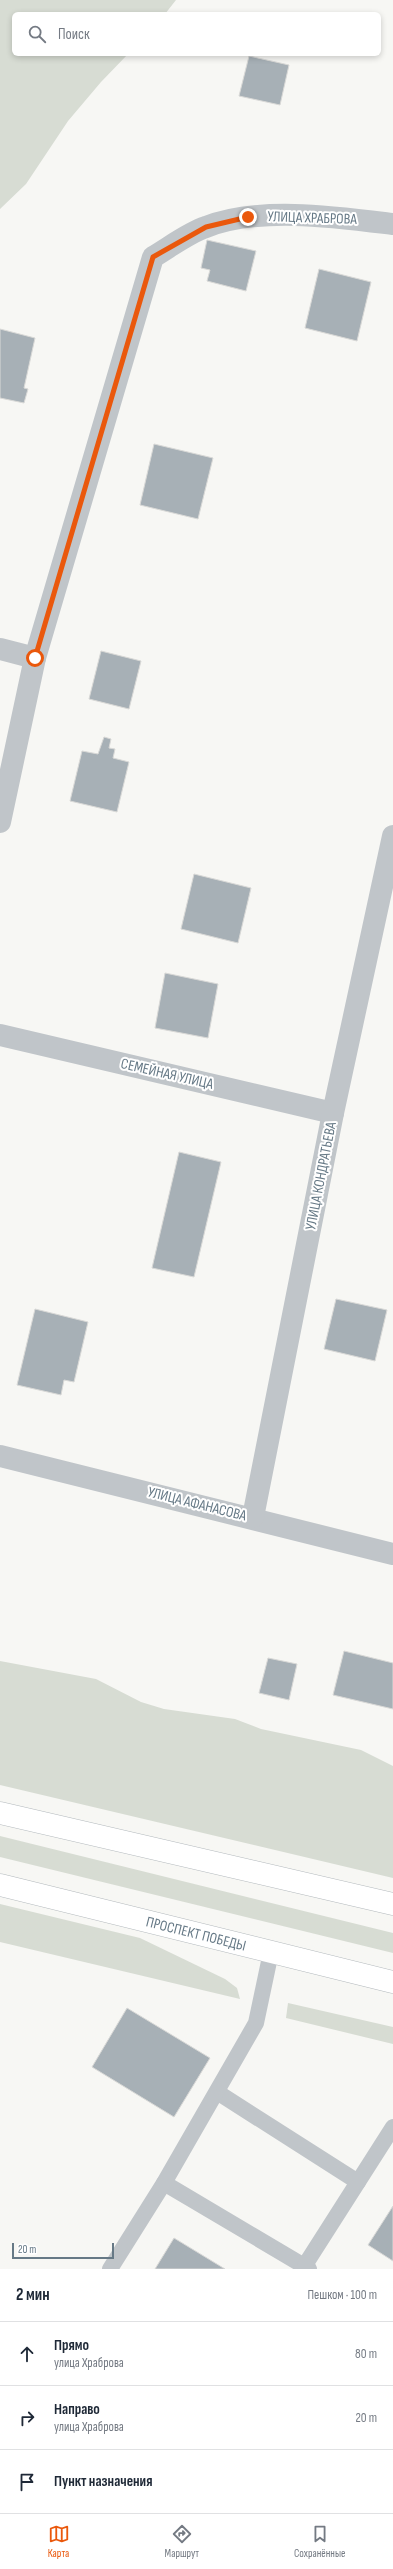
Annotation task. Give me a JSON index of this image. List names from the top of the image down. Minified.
{"streets":{"main road":["ПРОСПЕКТ ПОБЕДЫ"],"street":["УЛИЦА ХРАБРОВА","СЕМЕЙНАЯ УЛИЦА","УЛИЦА КОНДРАТЬЕВА","УЛИЦА АФАНАСОВА"]},"crossings":[["СЕМЕЙНАЯ УЛИЦА","УЛИЦА КОНДРАТЬЕВА"],["УЛИЦА КОНДРАТЬЕВА","УЛИЦА АФАНАСОВА"]],"scale_bar":"20 m","page":{"search":"Поиск","scale":"20 m","heading":["2 мин","Пешком · 100 m"],"list":[["Прямо","улица Храброва","80 m"],["Направо","улица Храброва","20 m"],"Пункт назначения"],"nav":["Карта","Маршрут","Сохранённые"]}}
